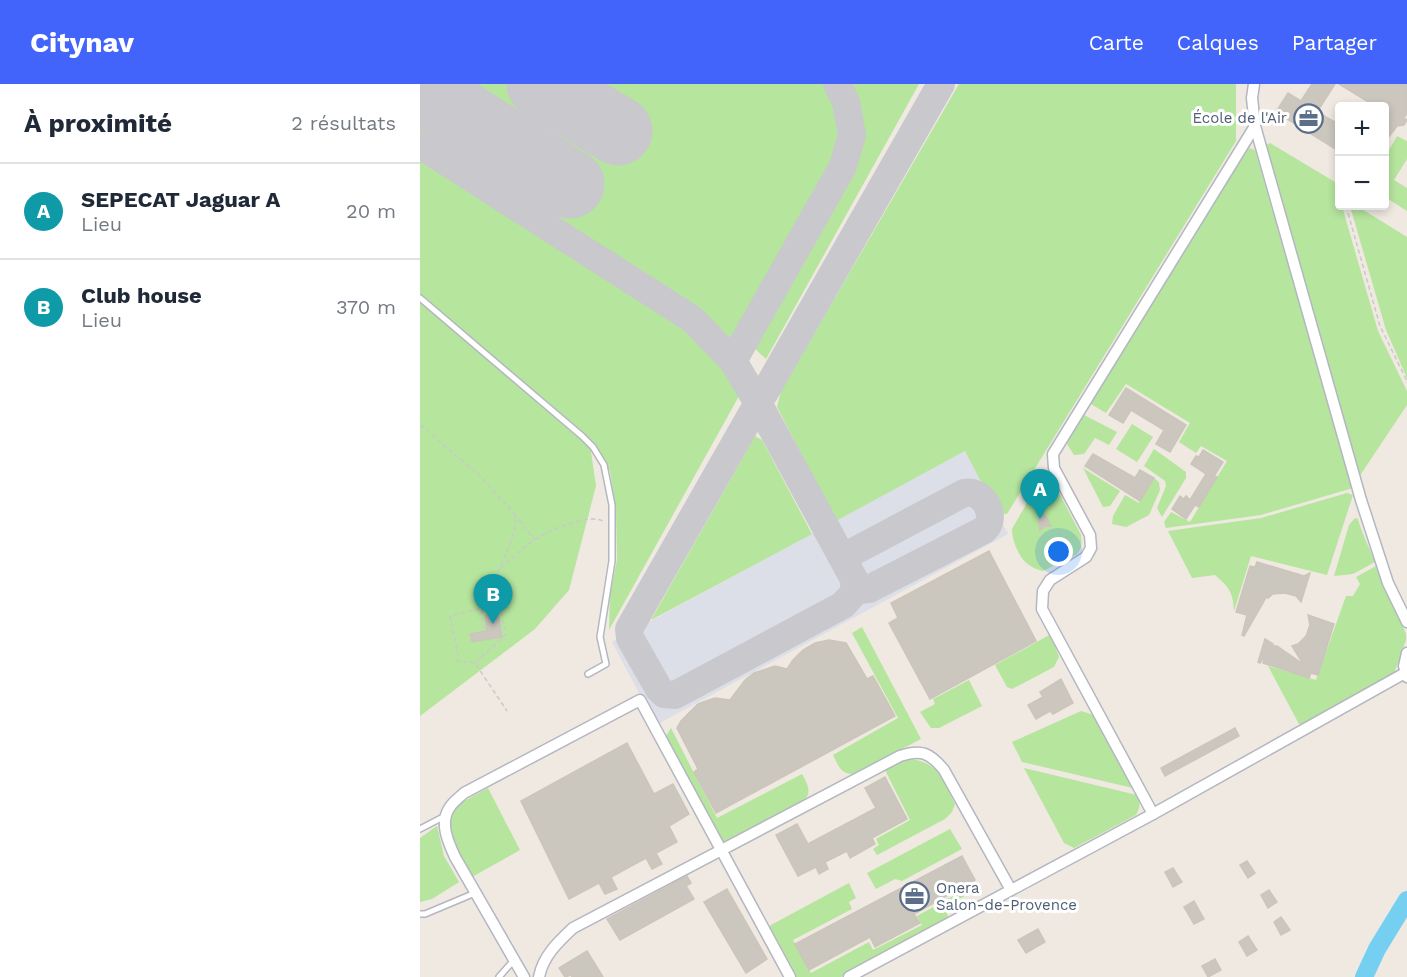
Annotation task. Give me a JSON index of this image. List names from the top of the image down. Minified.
{"places":{"office":["École de l'Air","Onera Salon-de-Provence"]},"page":{"header":"Citynav","nav":["Carte","Calques","Partager"],"heading":["À proximité","2 résultats"],"map_buttons":["+","−"],"list":[{"mark":"A","name":"SEPECAT Jaguar A","note":"Lieu","value":"20 m"},{"mark":"B","name":"Club house","note":"Lieu","value":"370 m"}],"pins":["A","B"]}}
